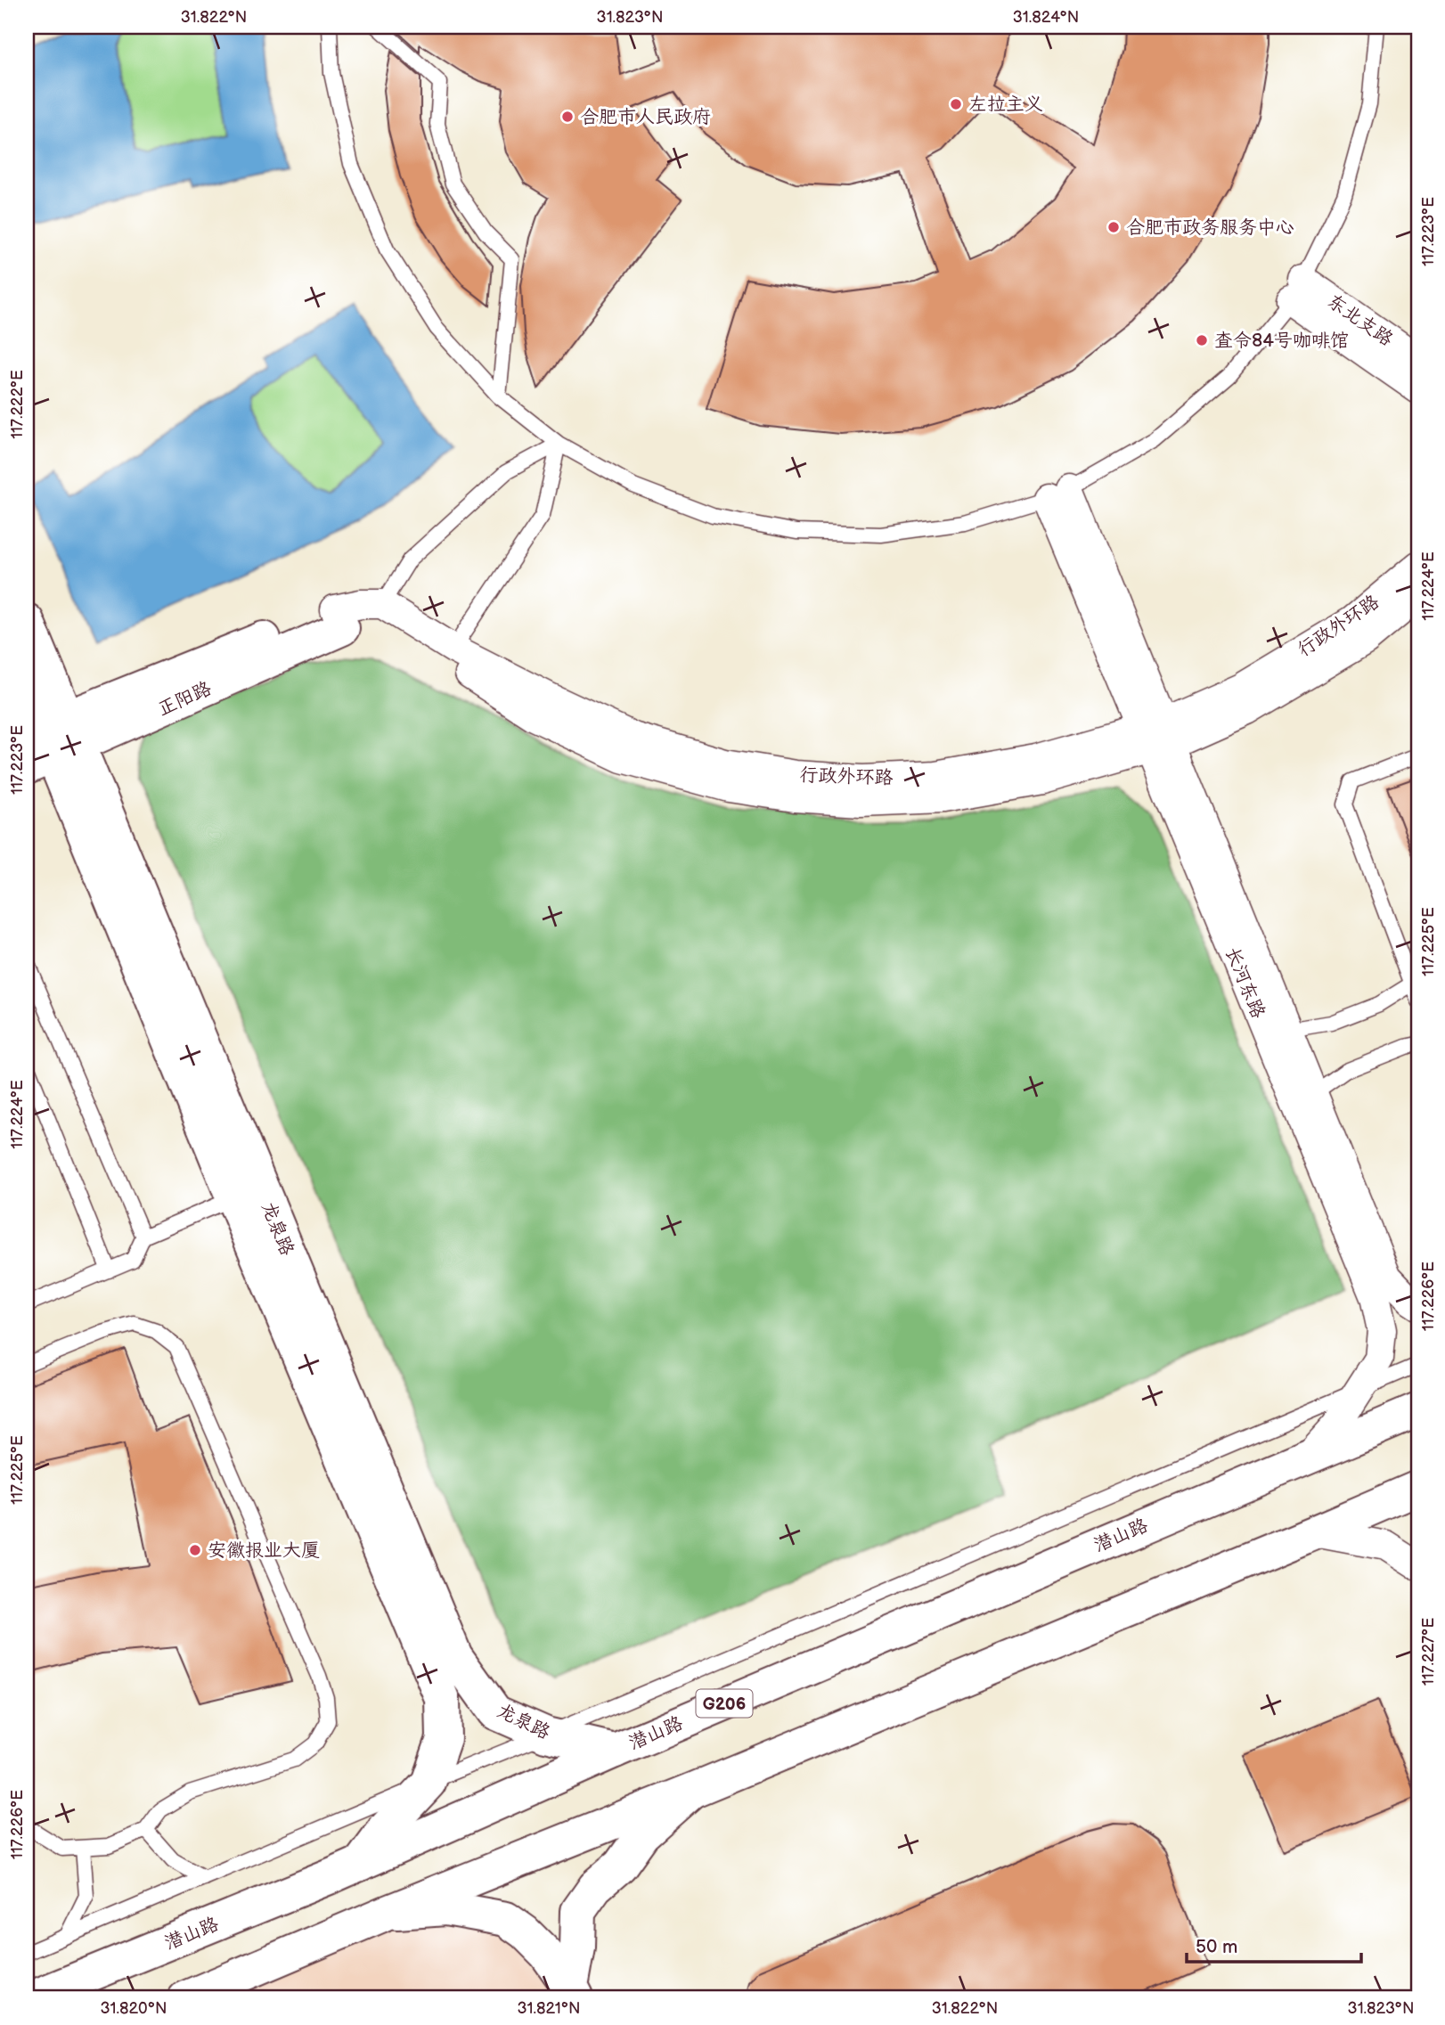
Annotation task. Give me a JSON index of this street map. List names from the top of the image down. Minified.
{"streets":{"main road":["正阳路","龙泉路","潜山路","G206"],"street":["东北支路","行政外环路","长河东路"]},"crossings":[["行政外环路","正阳路"],["行政外环路","长河东路"],["正阳路","龙泉路"],["长河东路","潜山路"],["龙泉路","潜山路"]],"places":["左拉主义","合肥市人民政府","合肥市政务服务中心","查令84号咖啡馆","安徽报业大厦"],"scale_bar":"50 m","coordinates":["31.822°N","31.823°N","31.824°N","117.223°E","117.222°E","117.224°E","117.225°E","117.226°E","117.227°E","31.820°N","31.821°N"]}
